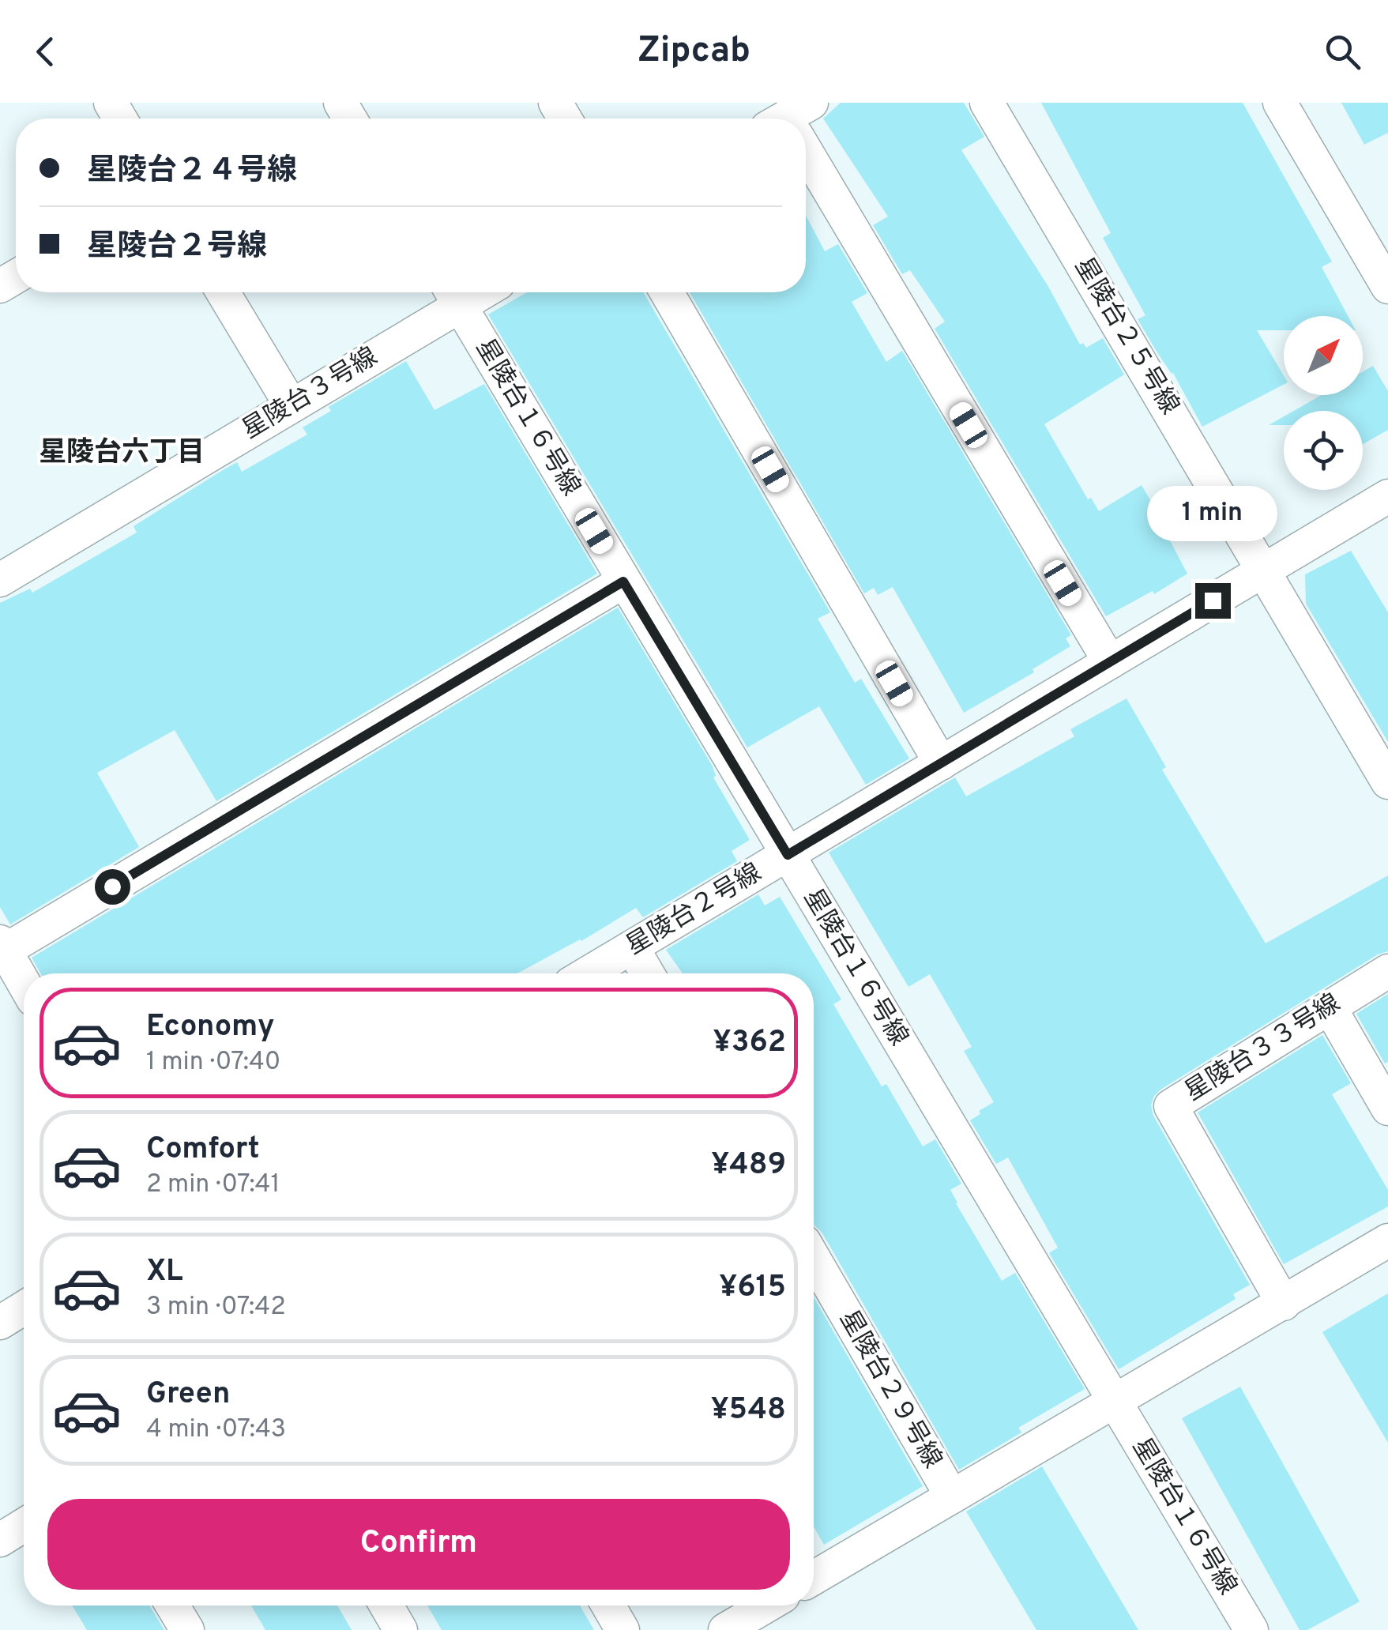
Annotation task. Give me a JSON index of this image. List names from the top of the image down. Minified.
{"streets":{"street":["星陵台２５号線","星陵台３号線","星陵台１６号線","星陵台２号線","星陵台３３号線","星陵台２９号線"]},"crossings":[["星陵台２５号線","星陵台２号線"],["星陵台３号線","星陵台１６号線"],["星陵台１６号線","星陵台２号線"]],"districts":["星陵台六丁目"],"north":"top right","page":{"header":"Zipcab","banner":["星陵台２４号線","星陵台２号線"],"bubble":"1 min","list":[{"name":"Economy","note":"1 min · 07:40","value":"¥362"},{"name":"Comfort","note":"2 min · 07:41","value":"¥489"},{"name":"XL","note":"3 min · 07:42","value":"¥615"},{"name":"Green","note":"4 min · 07:43","value":"¥548"}],"buttons":"Confirm"}}
